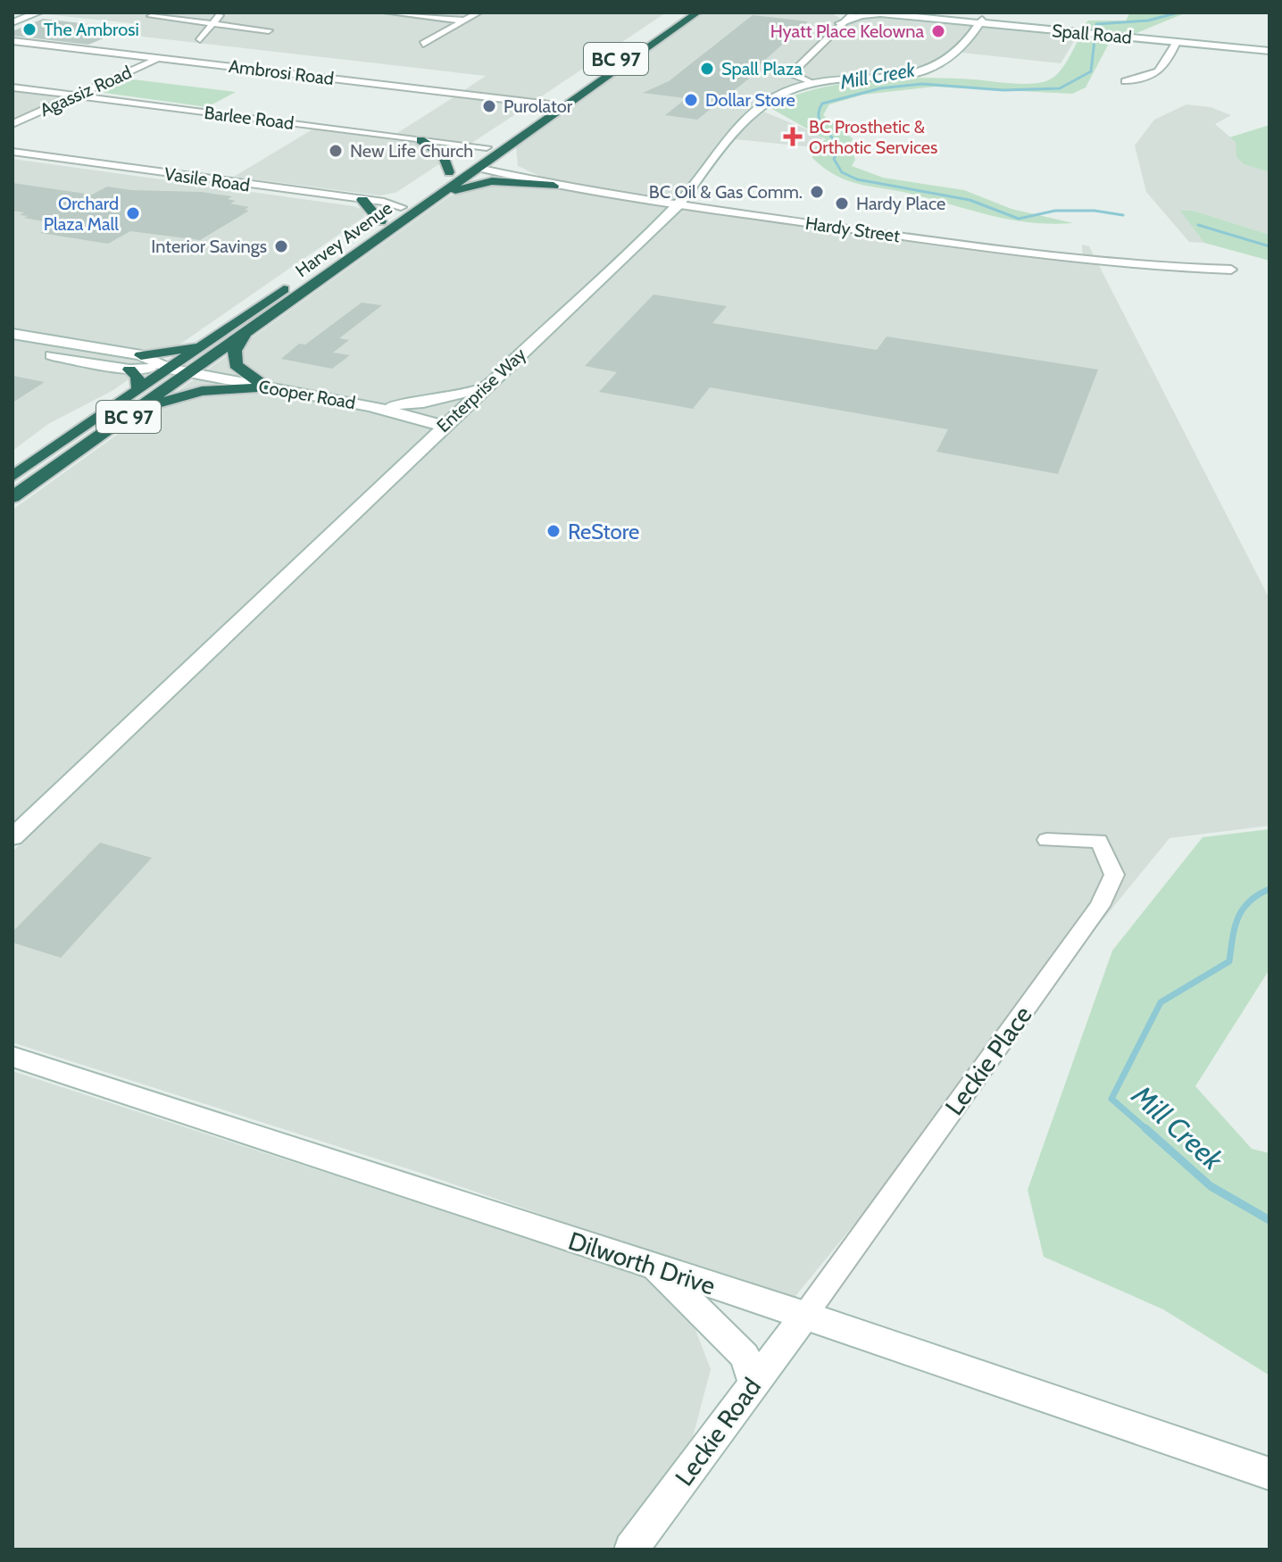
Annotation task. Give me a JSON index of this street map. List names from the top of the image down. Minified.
{"streets":{"highway":["BC 97","Harvey Avenue"],"main road":["Spall Road","Enterprise Way","Cooper Road","Dilworth Drive","Leckie Road"],"street":["Ambrosi Road","Agassiz Road","Barlee Road","Vasile Road","Hardy Street","Leckie Place"]},"crossings":[["Spall Road","Enterprise Way"],["Ambrosi Road","Agassiz Road"],["Ambrosi Road","Harvey Avenue"],["Agassiz Road","Barlee Road"],["Barlee Road","Harvey Avenue"],["Vasile Road","Harvey Avenue"],["Hardy Street","Harvey Avenue"],["Hardy Street","Enterprise Way"],["Harvey Avenue","Cooper Road"],["Enterprise Way","Cooper Road"],["Leckie Place","Dilworth Drive"],["Leckie Place","Leckie Road"],["Dilworth Drive","Leckie Road"]],"water":["Mill Creek"],"places":{"other":["The Ambrosi","Hyatt Place Kelowna","Spall Plaza","Dollar Store","Purolator","New Life Church","BC Oil & Gas Comm.","Hardy Place","Orchard Plaza Mall","Interior Savings","ReStore"],"health":["BC Prosthetic & Orthotic Services"]}}
